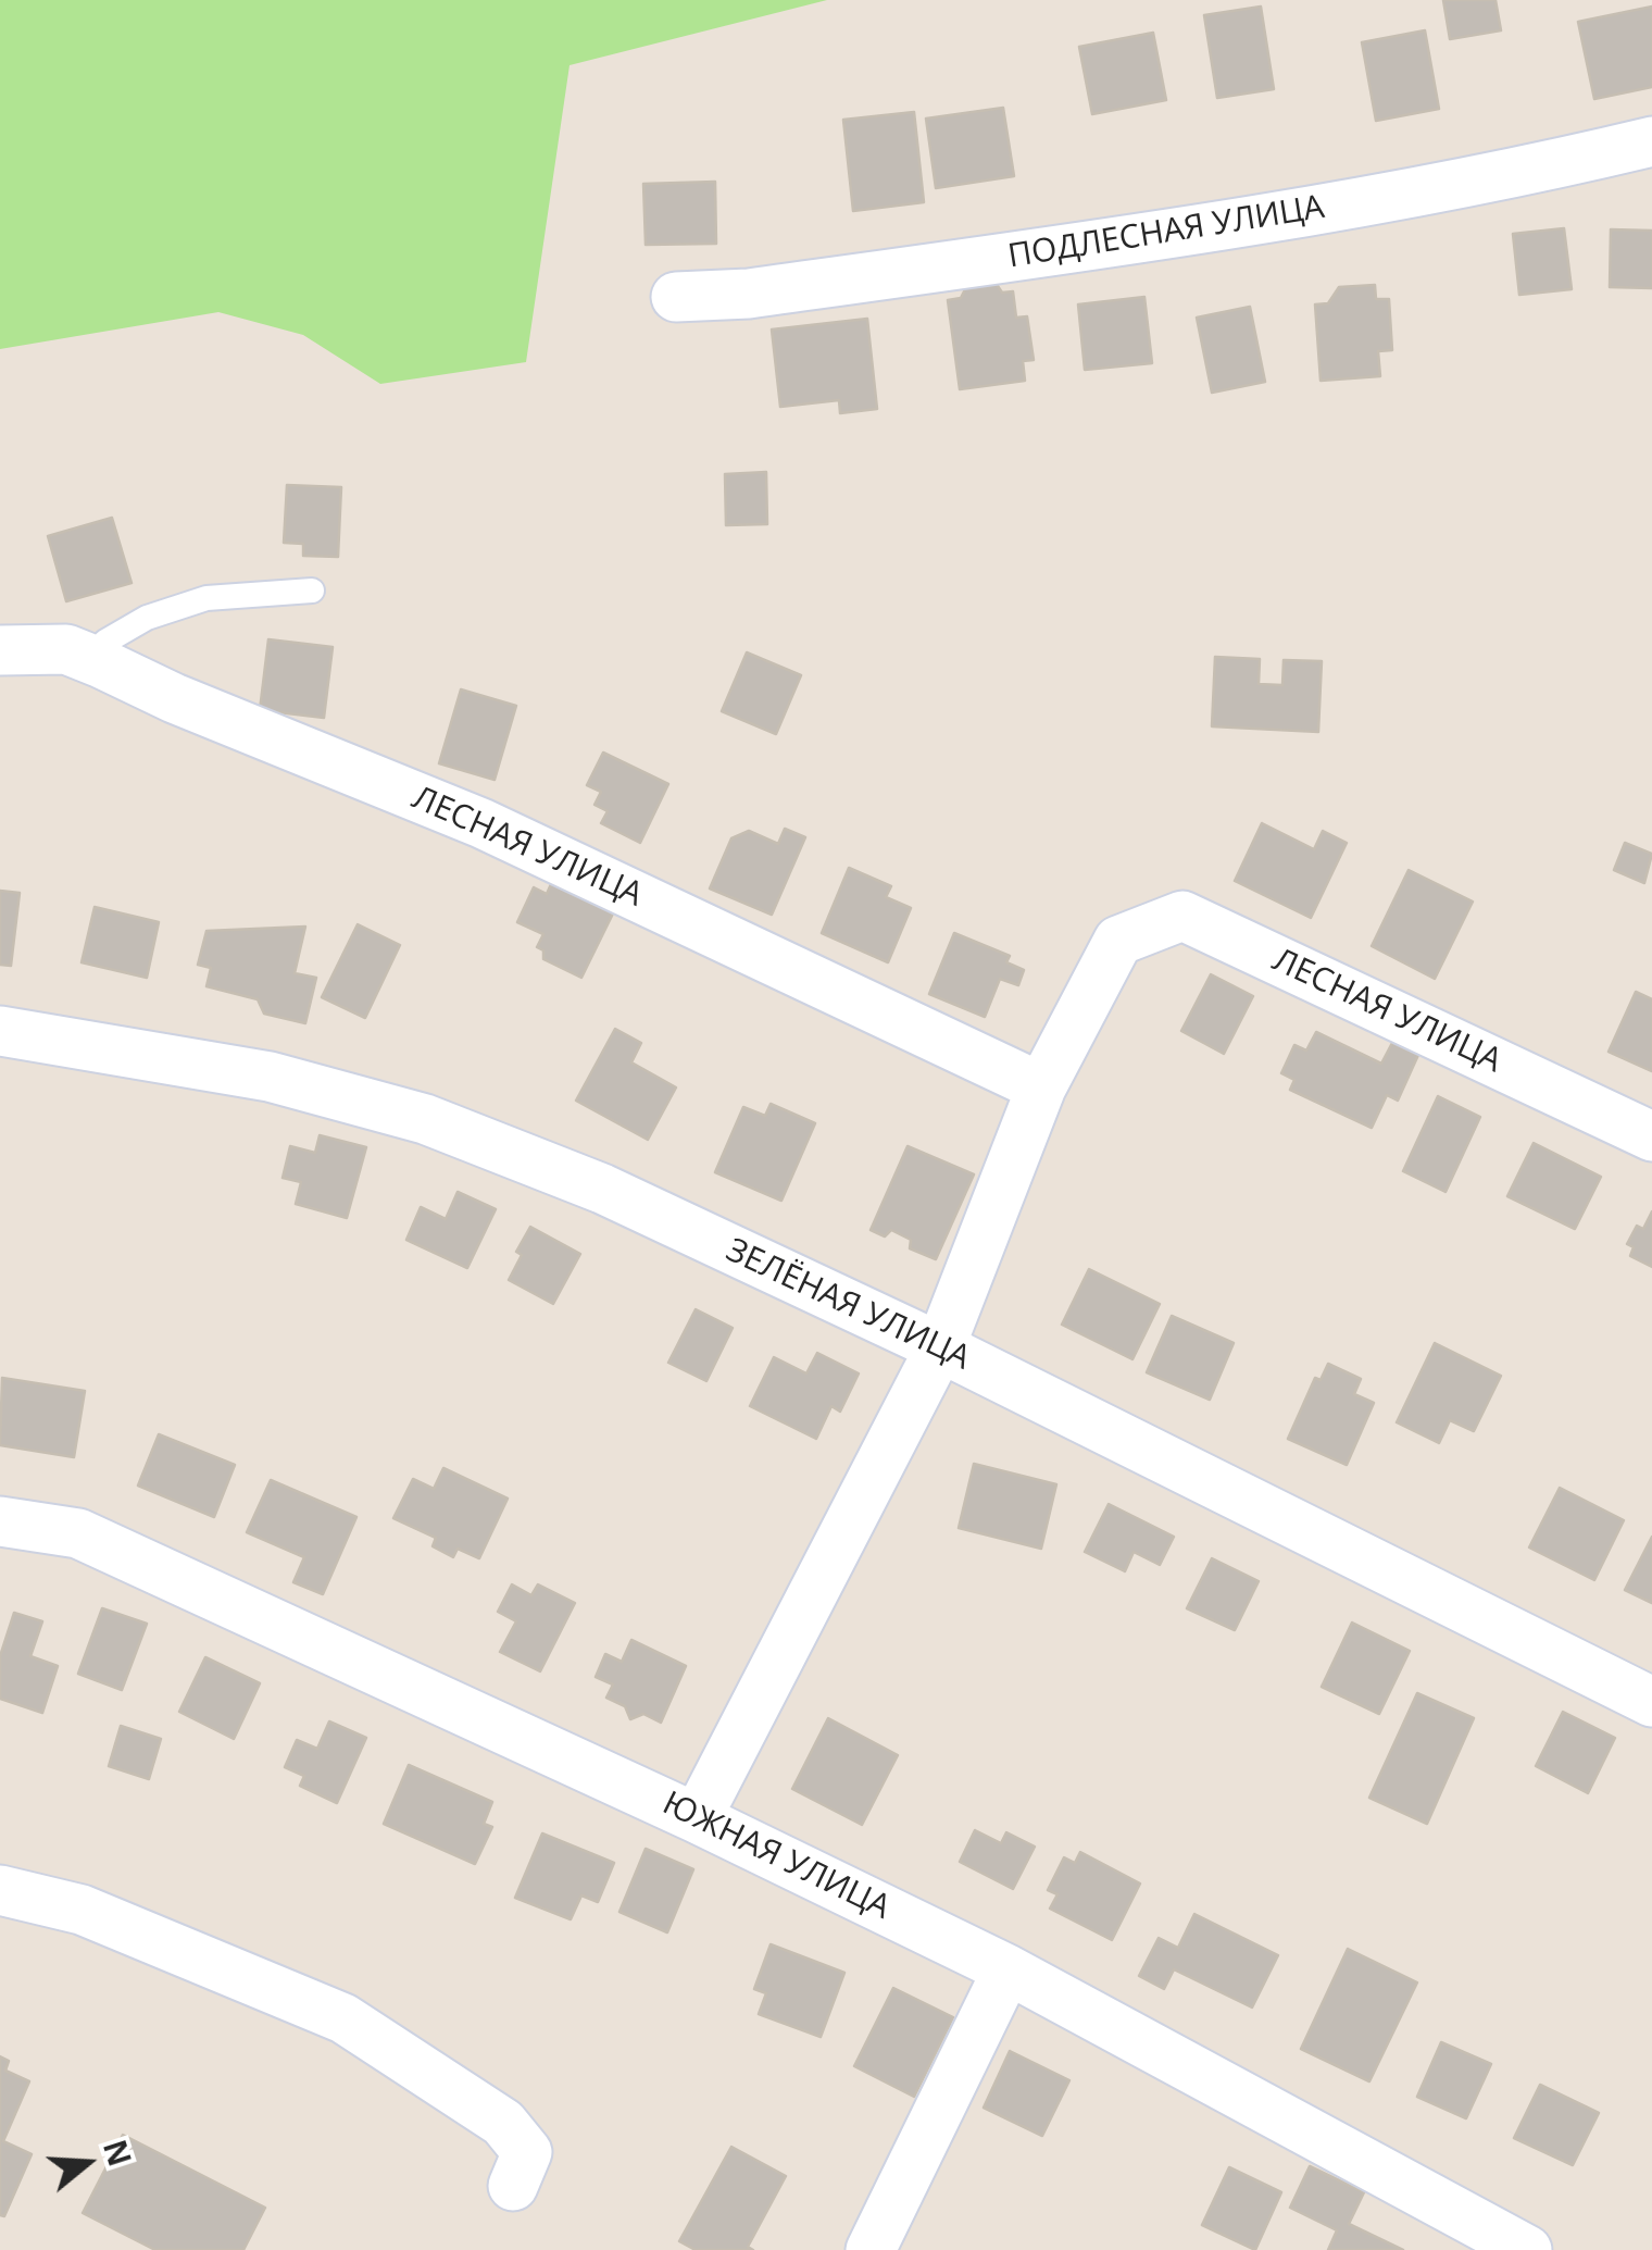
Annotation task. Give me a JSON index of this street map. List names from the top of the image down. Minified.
{"streets":{"street":["ПОДЛЕСНАЯ УЛИЦА","ЛЕСНАЯ УЛИЦА","ЗЕЛЁНАЯ УЛИЦА","ЮЖНАЯ УЛИЦА"]},"north":"right"}
